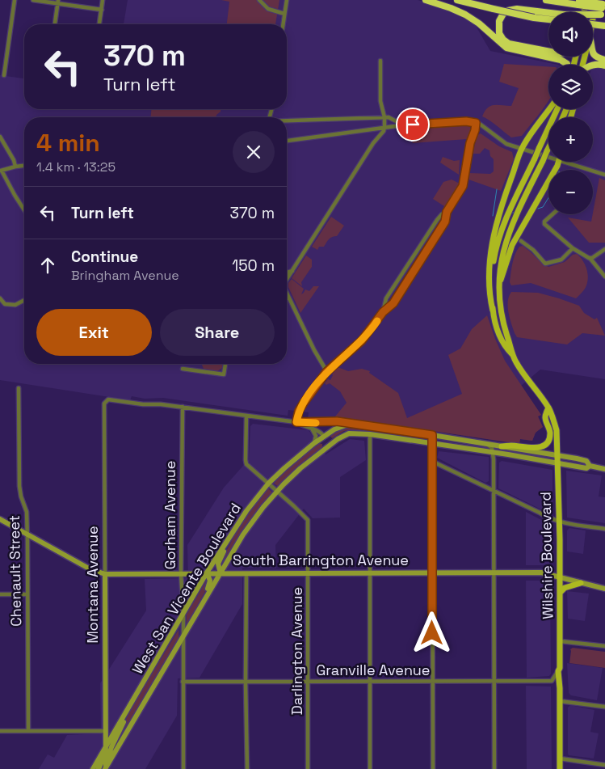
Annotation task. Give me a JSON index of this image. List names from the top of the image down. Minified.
{"streets":{"main road":["Wilshire Boulevard","South Barrington Avenue","Montana Avenue","West San Vicente Boulevard"],"street":["Gorham Avenue","Chenault Street","Darlington Avenue","Granville Avenue"]},"crossings":[["Gorham Avenue","South Barrington Avenue"],["Gorham Avenue","Montana Avenue"],["Gorham Avenue","West San Vicente Boulevard"],["Gorham Avenue","Granville Avenue"],["Wilshire Boulevard","South Barrington Avenue"],["Wilshire Boulevard","West San Vicente Boulevard"],["Wilshire Boulevard","Granville Avenue"],["South Barrington Avenue","Chenault Street"],["South Barrington Avenue","Montana Avenue"],["South Barrington Avenue","West San Vicente Boulevard"],["South Barrington Avenue","Darlington Avenue"],["Montana Avenue","West San Vicente Boulevard"],["West San Vicente Boulevard","Darlington Avenue"],["Darlington Avenue","Granville Avenue"]],"page":{"map_buttons":["+","−"],"turn":["370 m","Turn left"],"heading":["4 min","1.4 km · 13:25"],"list":[{"name":"Turn left","value":"370 m"},{"name":"Continue","note":"Bringham Avenue","value":"150 m"}],"buttons":["Exit","Share"]}}
